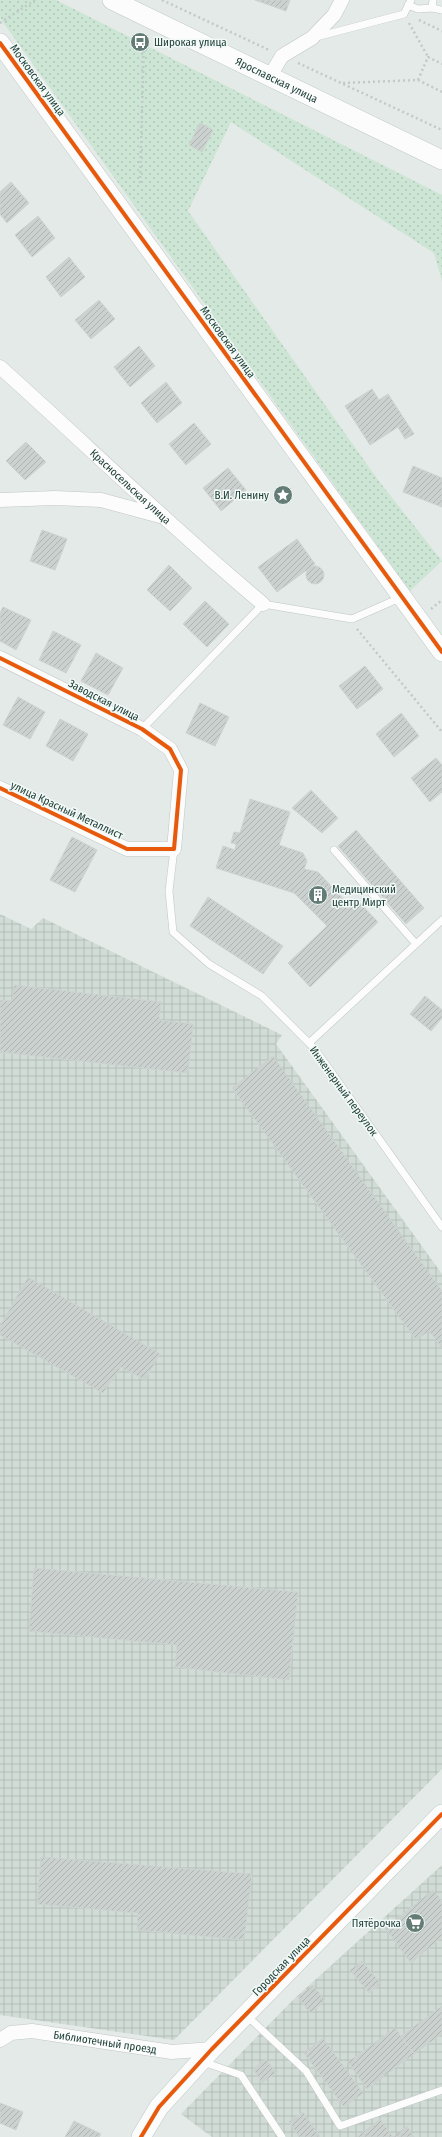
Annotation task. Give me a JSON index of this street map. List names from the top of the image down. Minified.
{"streets":{"street":["Московская улица","Ярославская улица","Красносельская улица","Заводская улица","улица Красный Металлист","Городская улица","Библиотечный проезд"],"lane":["Инженерный переулок"]},"crossings":[["Заводская улица","улица Красный Металлист"],["Городская улица","Библиотечный проезд"]],"places":{"bus stop":["Широкая улица"],"place":["В.И. Ленину"],"building":["Медицинский центр Мирт"],"supermarket":["Пятёрочка"]}}
